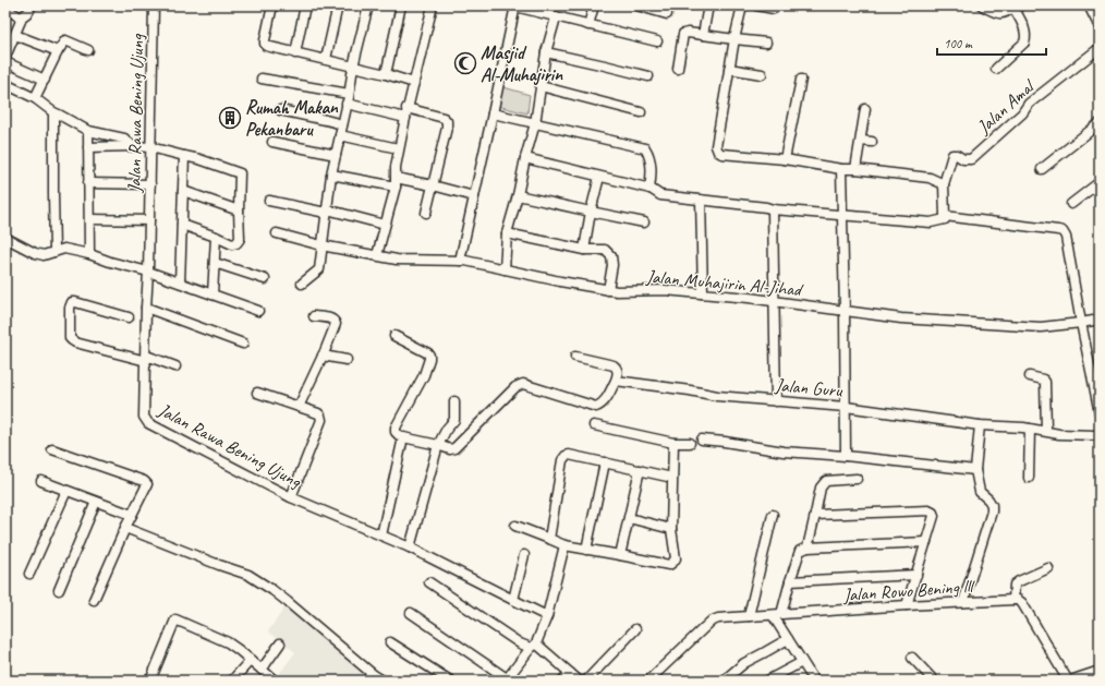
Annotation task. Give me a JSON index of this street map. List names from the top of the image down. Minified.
{"streets":{"street":["Jalan Amal","Jalan Rawa Bening Ujung","Jalan Muhajirin Al-Jihad","Jalan Guru","Jalan Rowo Bening lll"]},"places":{"mosque":["Masjid Al-Muhajirin"],"building":["Rumah Makan Pekanbaru"]},"scale_bar":"100 m"}
